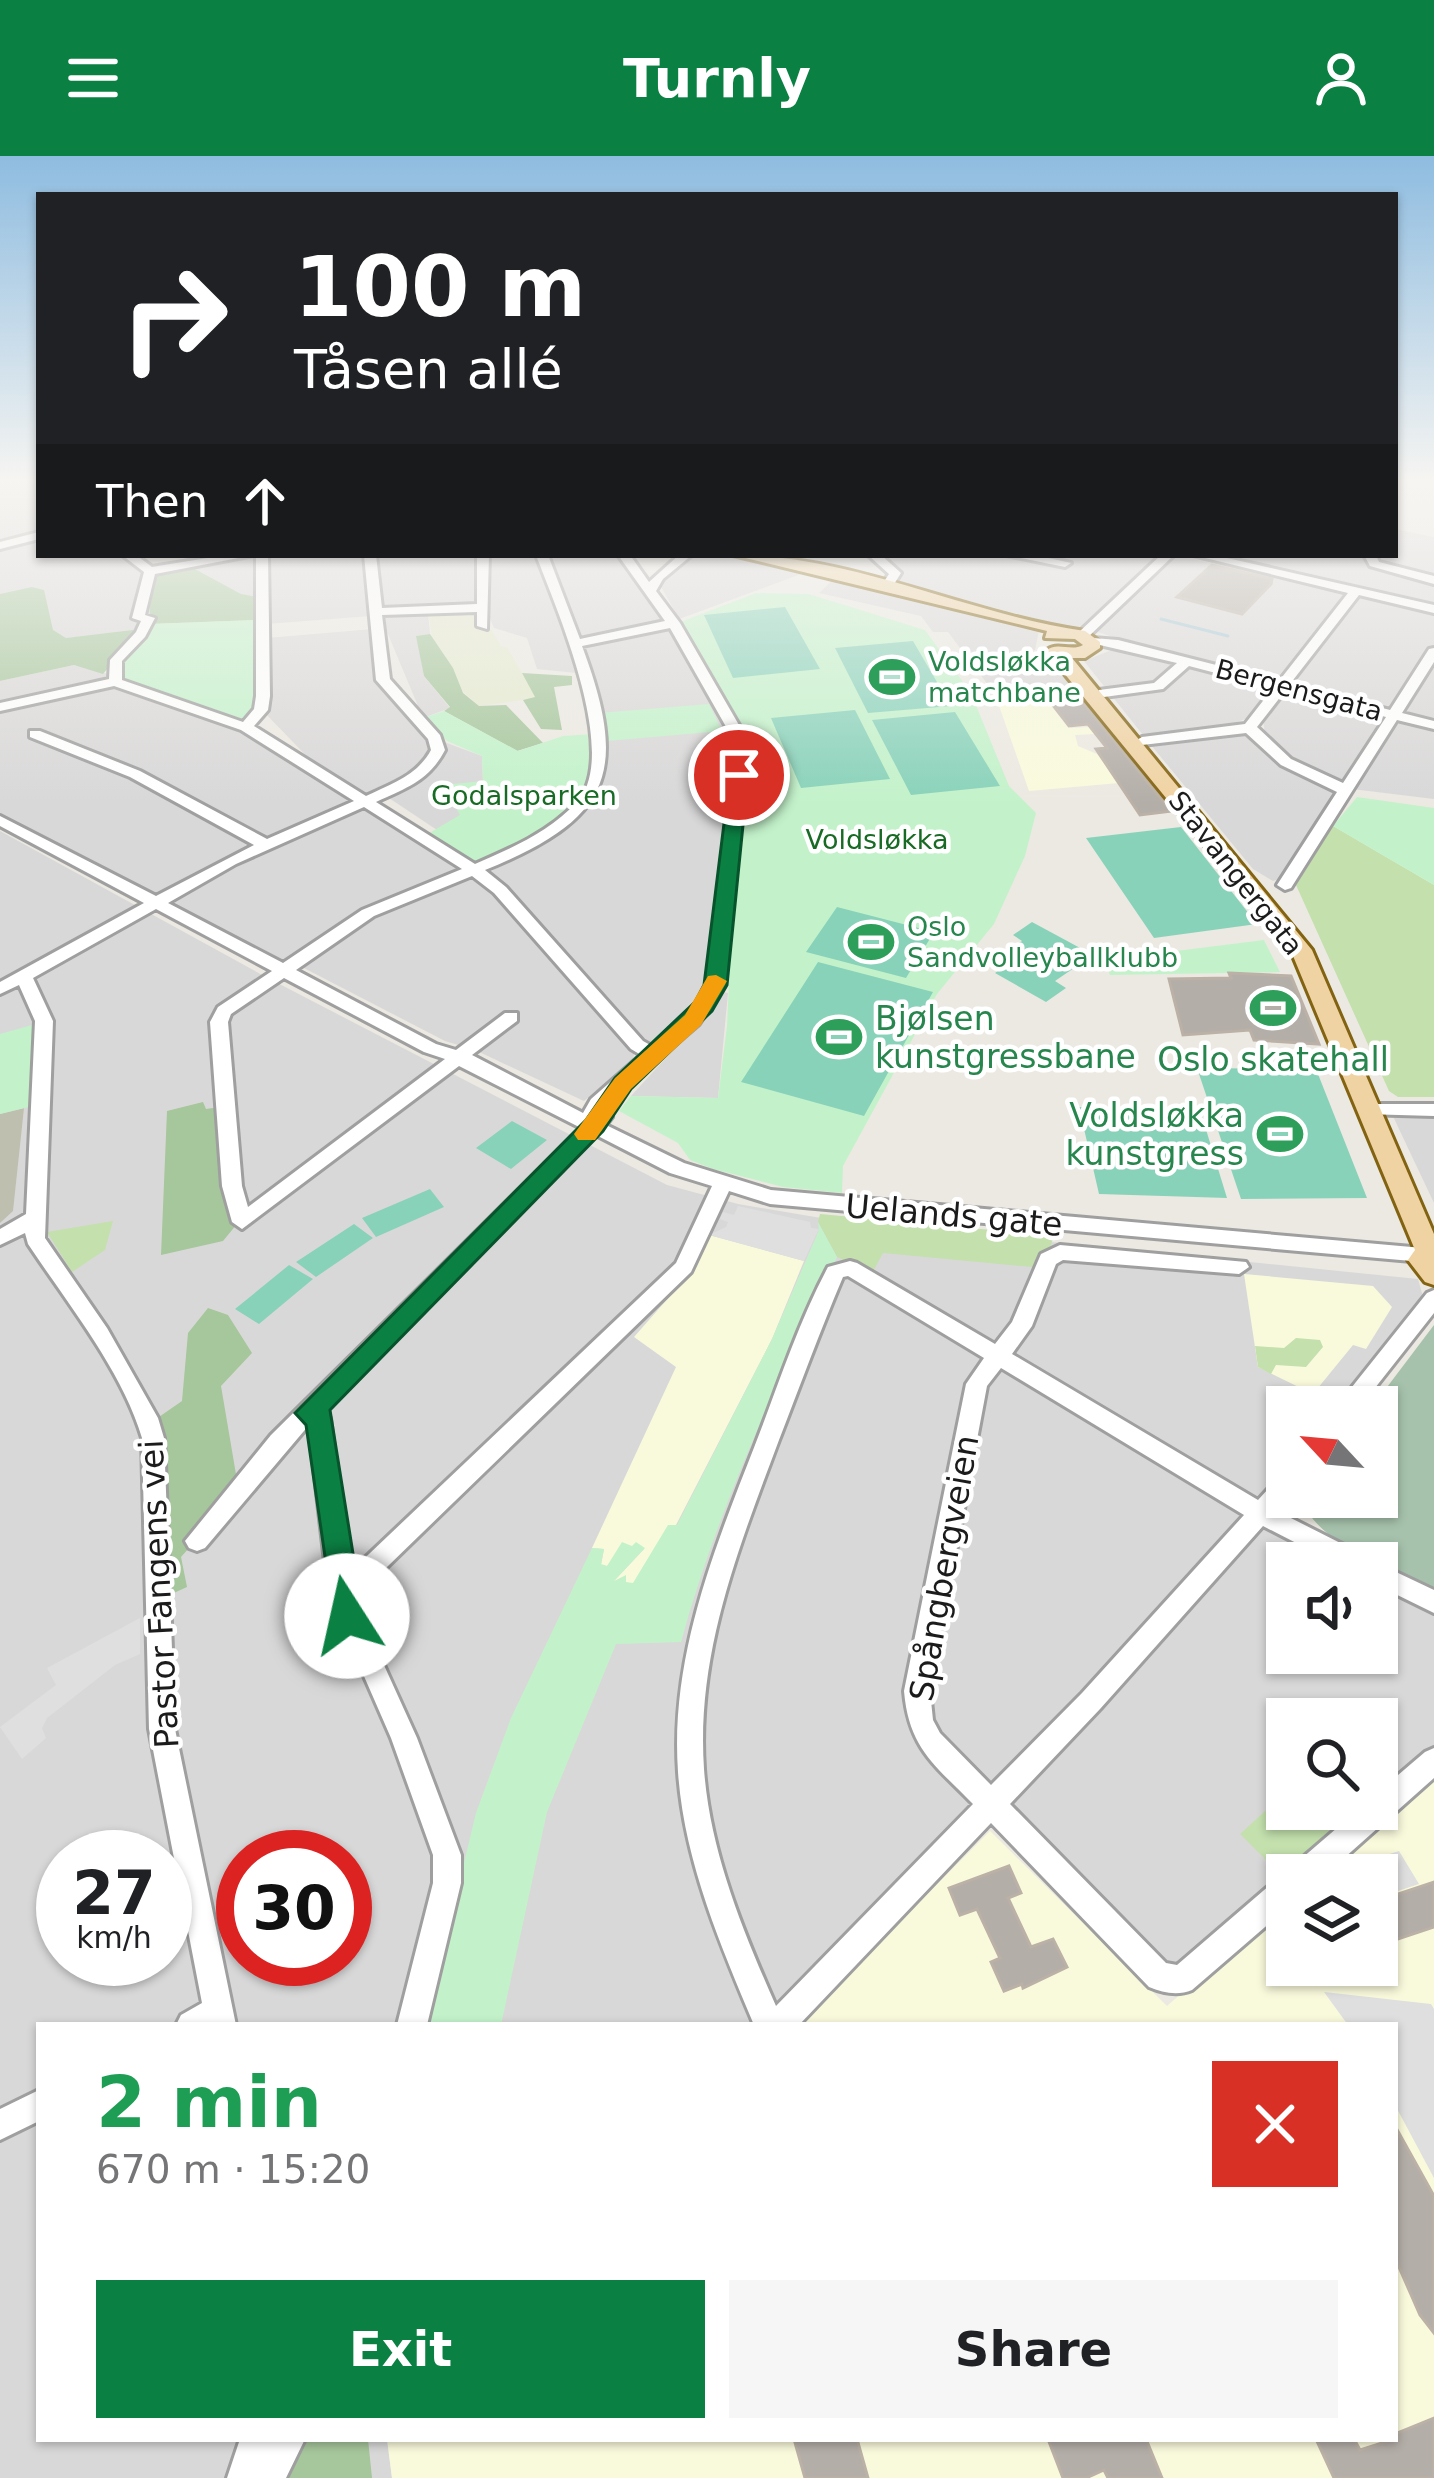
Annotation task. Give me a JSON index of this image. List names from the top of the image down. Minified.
{"streets":{"main road":["Stavangergata"],"street":["Bergensgata","Uelands gate","Spångbergveien","Pastor Fangens vei"]},"crossings":[["Bergensgata","Stavangergata"],["Stavangergata","Uelands gate"]],"parks":["Godalsparken","Voldsløkka"],"places":{"sports":["Voldsløkka matchbane","Oslo Sandvolleyballklubb","Oslo skatehall","Bjølsen kunstgressbane","Voldsløkka kunstgress"]},"north":"top left","page":{"header":"Turnly","turn":["100 m","Tåsen allé"],"then":"Then","speed":"27 km/h","limit":"30","heading":["2 min","670 m · 15:20"],"buttons":["Exit","Share"]}}
